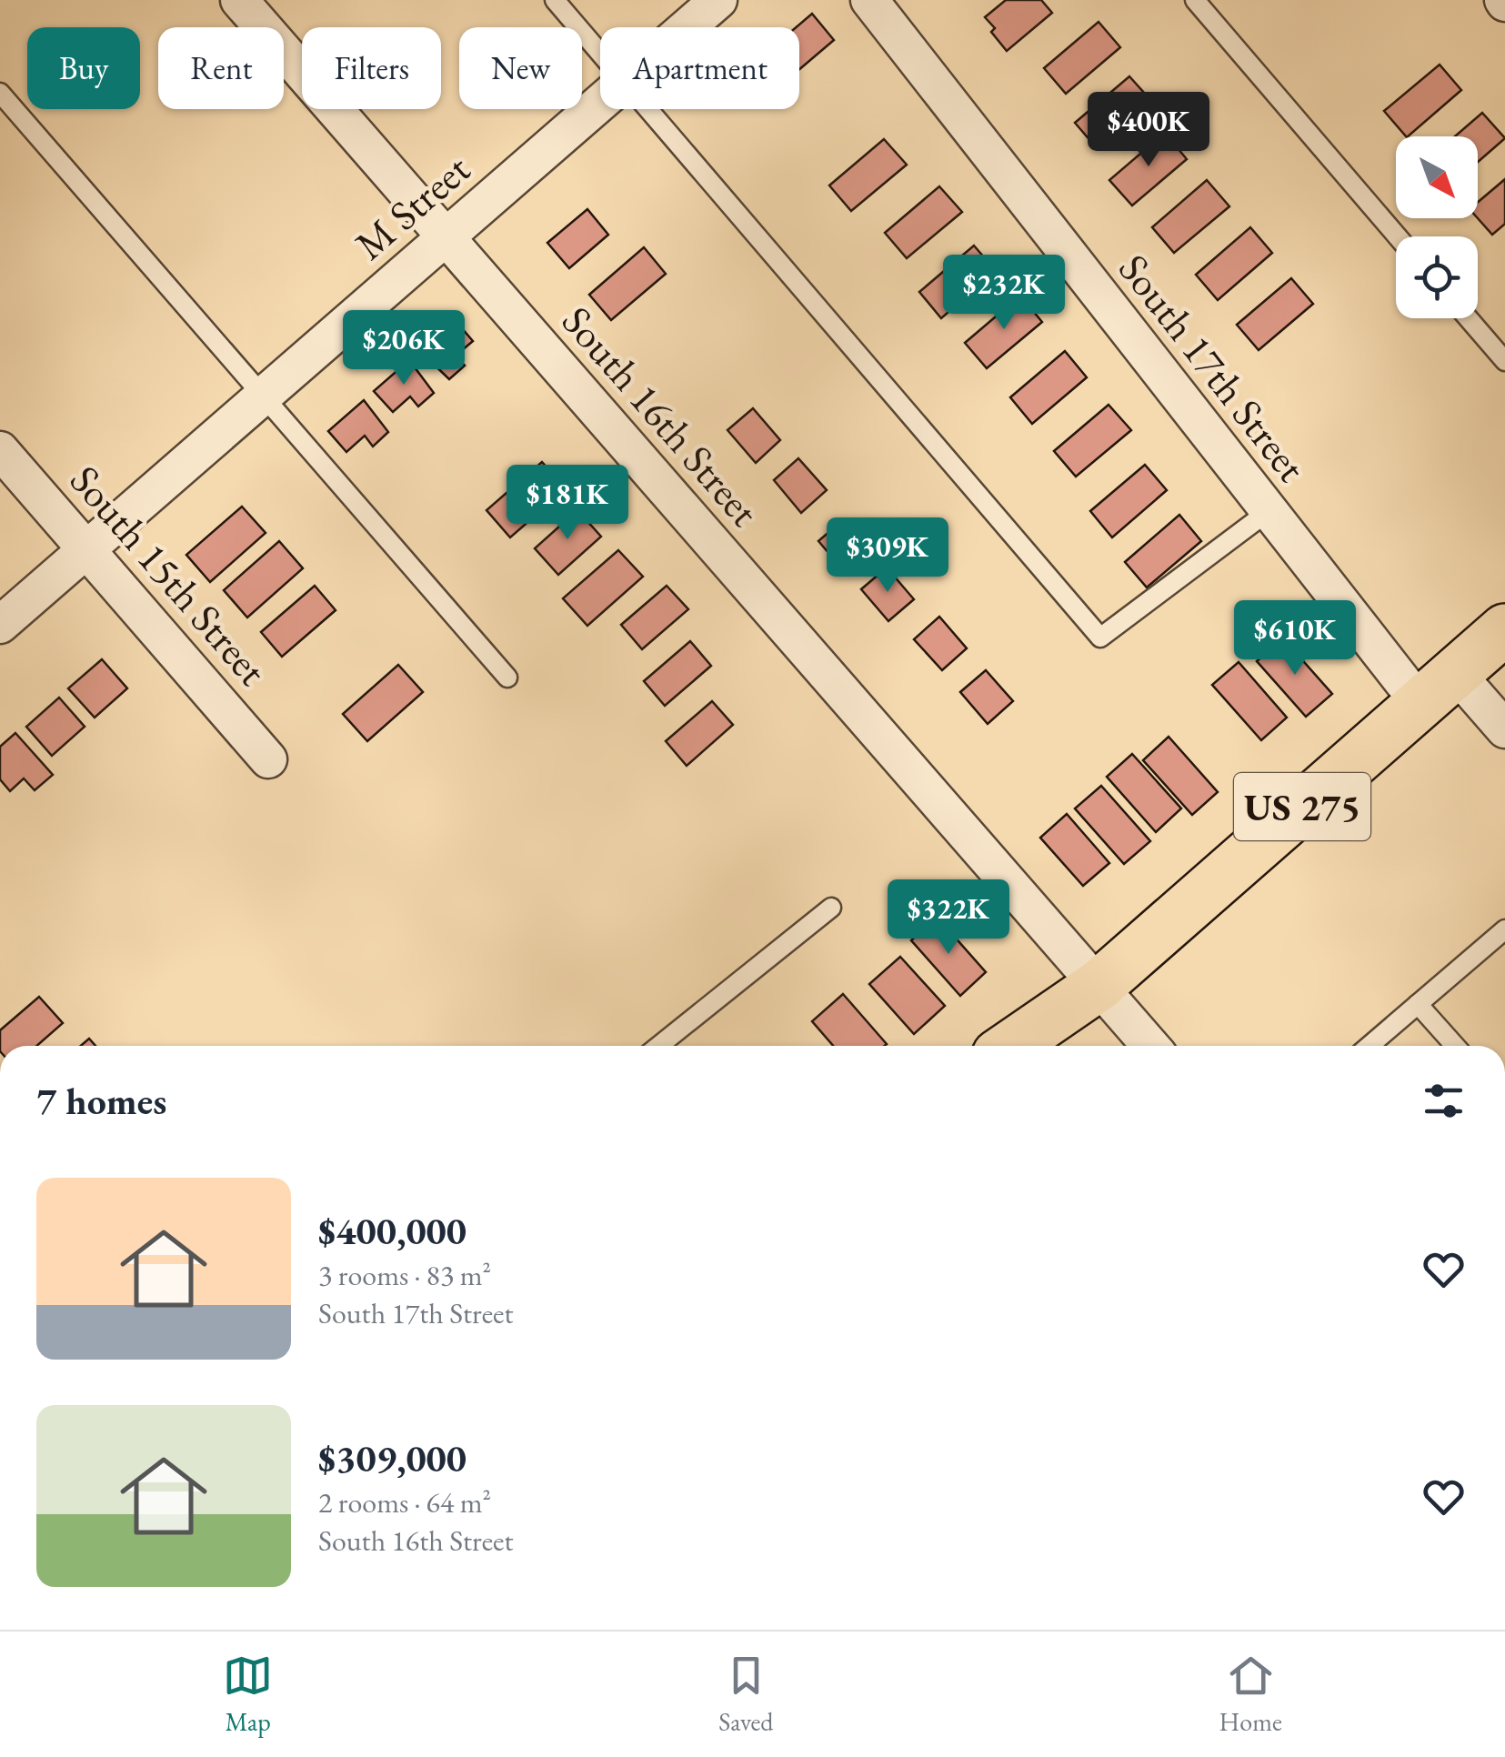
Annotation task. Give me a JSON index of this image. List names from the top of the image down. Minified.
{"streets":{"main road":["US 275"],"street":["M Street","South 17th Street","South 16th Street","South 15th Street"]},"crossings":[["M Street","South 16th Street"],["M Street","South 15th Street"],["South 17th Street","US 275"],["South 16th Street","US 275"]],"north":"bottom right","page":{"chip":["Buy","Rent","Filters","New","Apartment"],"price":["$400K","$232K","$206K","$181K","$309K","$610K","$322K"],"heading":"7 homes","list":[{"name":"$400,000","note":"3 rooms · 83 m² · South 17th Street"},{"name":"$309,000","note":"2 rooms · 64 m² · South 16th Street"}],"tabs":["Map","Saved","Home"]}}
